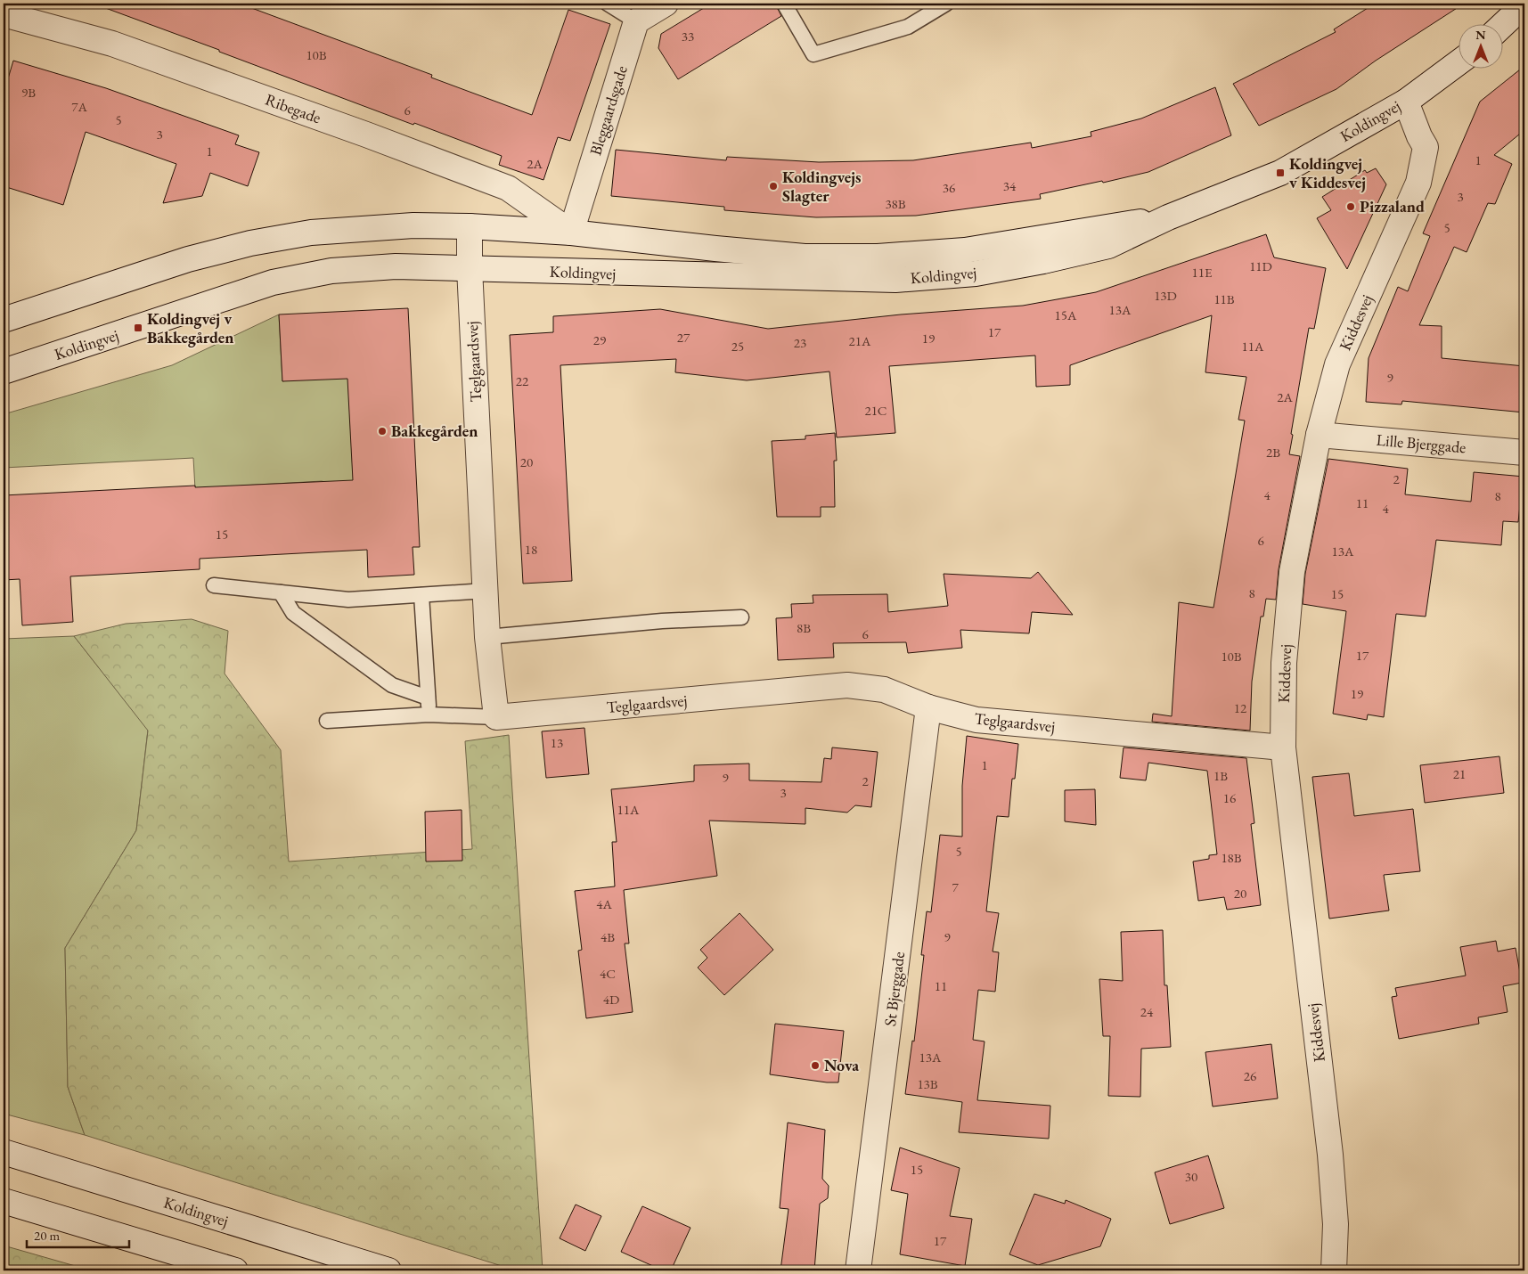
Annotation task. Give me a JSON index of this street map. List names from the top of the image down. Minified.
{"streets":{"street":["Ribegade","Bleggaardsgade","Koldingvej","Kiddesvej","Teglgaardsvej","Lille Bjerggade","St Bjerggade"]},"crossings":[["Ribegade","Bleggaardsgade"],["Ribegade","Koldingvej"],["Bleggaardsgade","Koldingvej"],["Koldingvej","Kiddesvej"],["Koldingvej","Teglgaardsvej"],["Kiddesvej","Teglgaardsvej"],["Kiddesvej","Lille Bjerggade"],["Teglgaardsvej","St Bjerggade"]],"places":{"transit":["Koldingvej v Kiddesvej","Koldingvej v Bakkegården"],"other":["Koldingvejs Slagter","Pizzaland","Bakkegården","Nova"]},"house_numbers":["33","10B","9B","7A","6","5","3","1","1","2A","34","36","3","38B","5","11D","11E","13D","11B","13A","15A","17","27","19","29","21A","23","25","11A","9","22","2A","21C","2B","20","2","4","8","11","4","15","6","18","13A","8","15","8B","6","17","10B","19","12","13","1","21","1B","9","2","3","16","11A","5","18B","7","20","4A","4B","9","4C","11","4D","24","13A","26","13B","15","30","17"],"scale_bar":"20 m","north":"top"}
